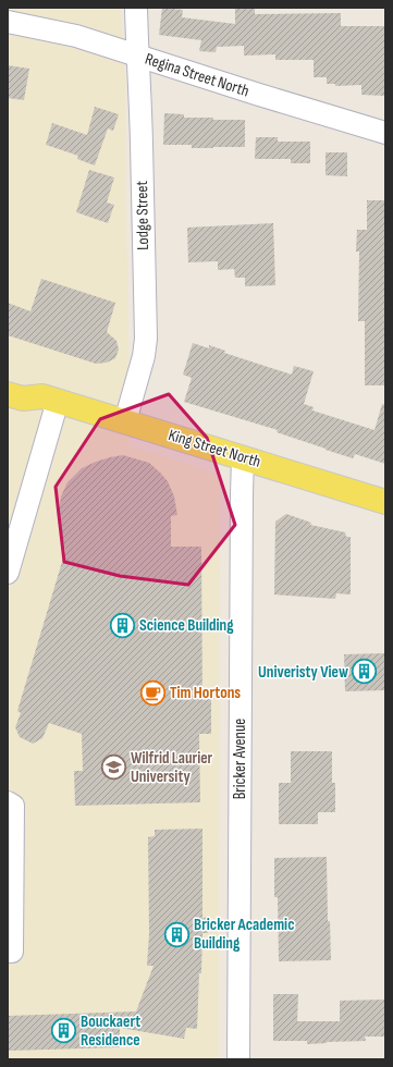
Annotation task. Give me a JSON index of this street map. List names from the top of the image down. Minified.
{"streets":{"main road":["King Street North"],"street":["Regina Street North","Lodge Street","Bricker Avenue"]},"crossings":[["Regina Street North","Lodge Street"],["Lodge Street","King Street North"],["King Street North","Bricker Avenue"]],"places":{"building":["Science Building","Univeristy View","Bricker Academic Building","Bouckaert Residence"],"cafe":["Tim Hortons"],"school or university":["Wilfrid Laurier University"]}}
